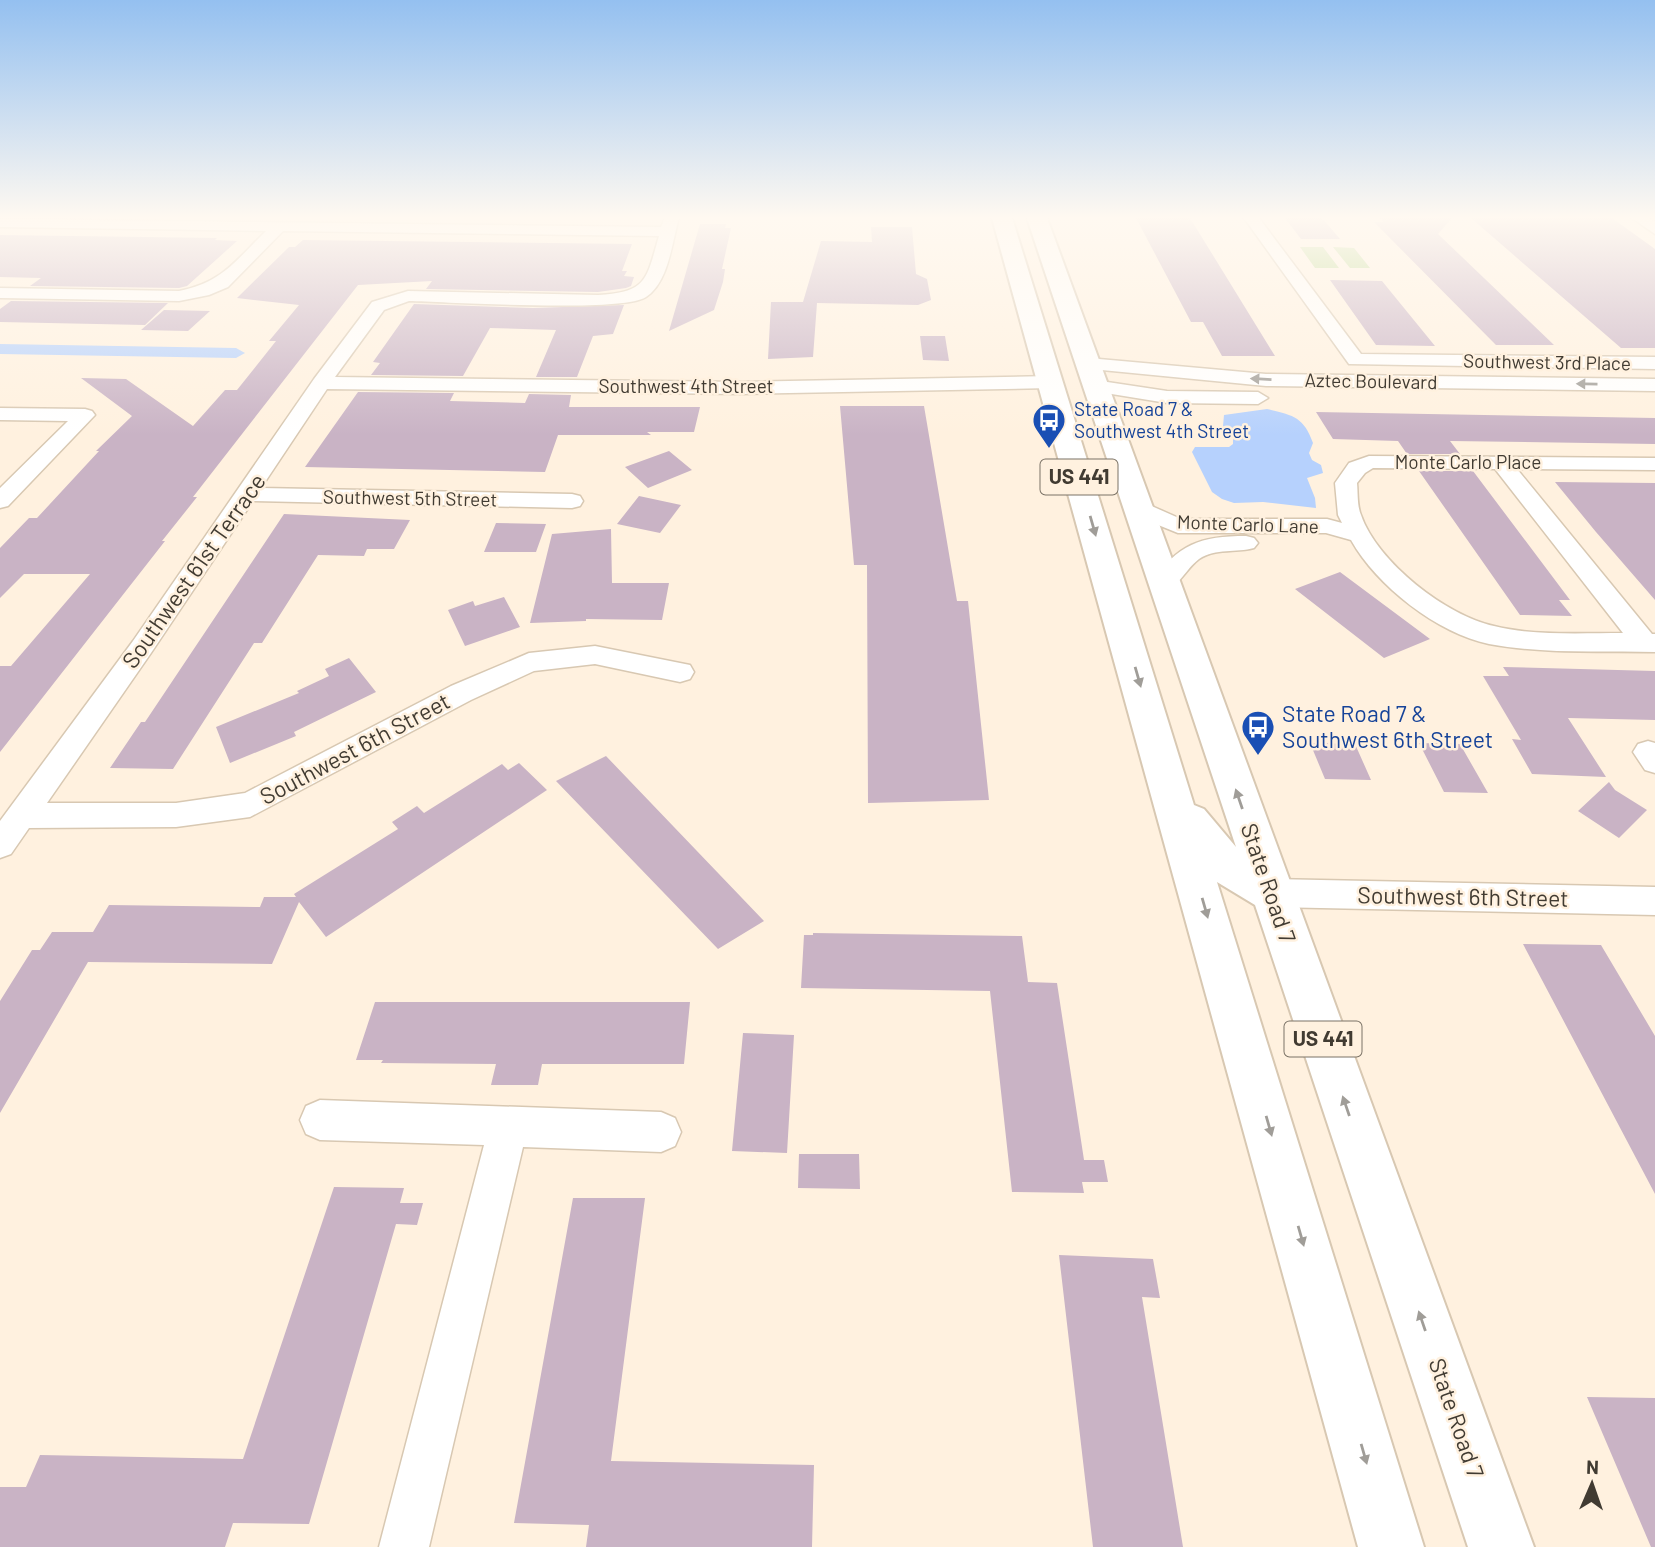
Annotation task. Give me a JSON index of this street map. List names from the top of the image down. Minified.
{"streets":{"main road":["US 441","State Road 7"],"street":["Southwest 3rd Place","Aztec Boulevard","Southwest 4th Street","Monte Carlo Place","Southwest 5th Street","Monte Carlo Lane","Southwest 61st Terrace","Southwest 6th Street"]},"crossings":[["Aztec Boulevard","State Road 7"],["Southwest 4th Street","US 441"],["Southwest 4th Street","Southwest 61st Terrace"],["Monte Carlo Place","Monte Carlo Lane"],["Southwest 5th Street","Southwest 61st Terrace"],["Monte Carlo Lane","State Road 7"],["Southwest 61st Terrace","Southwest 6th Street"],["Southwest 6th Street","State Road 7"]],"places":{"bus stop":["State Road 7 & Southwest 4th Street","State Road 7 & Southwest 6th Street"]},"north":"top"}
